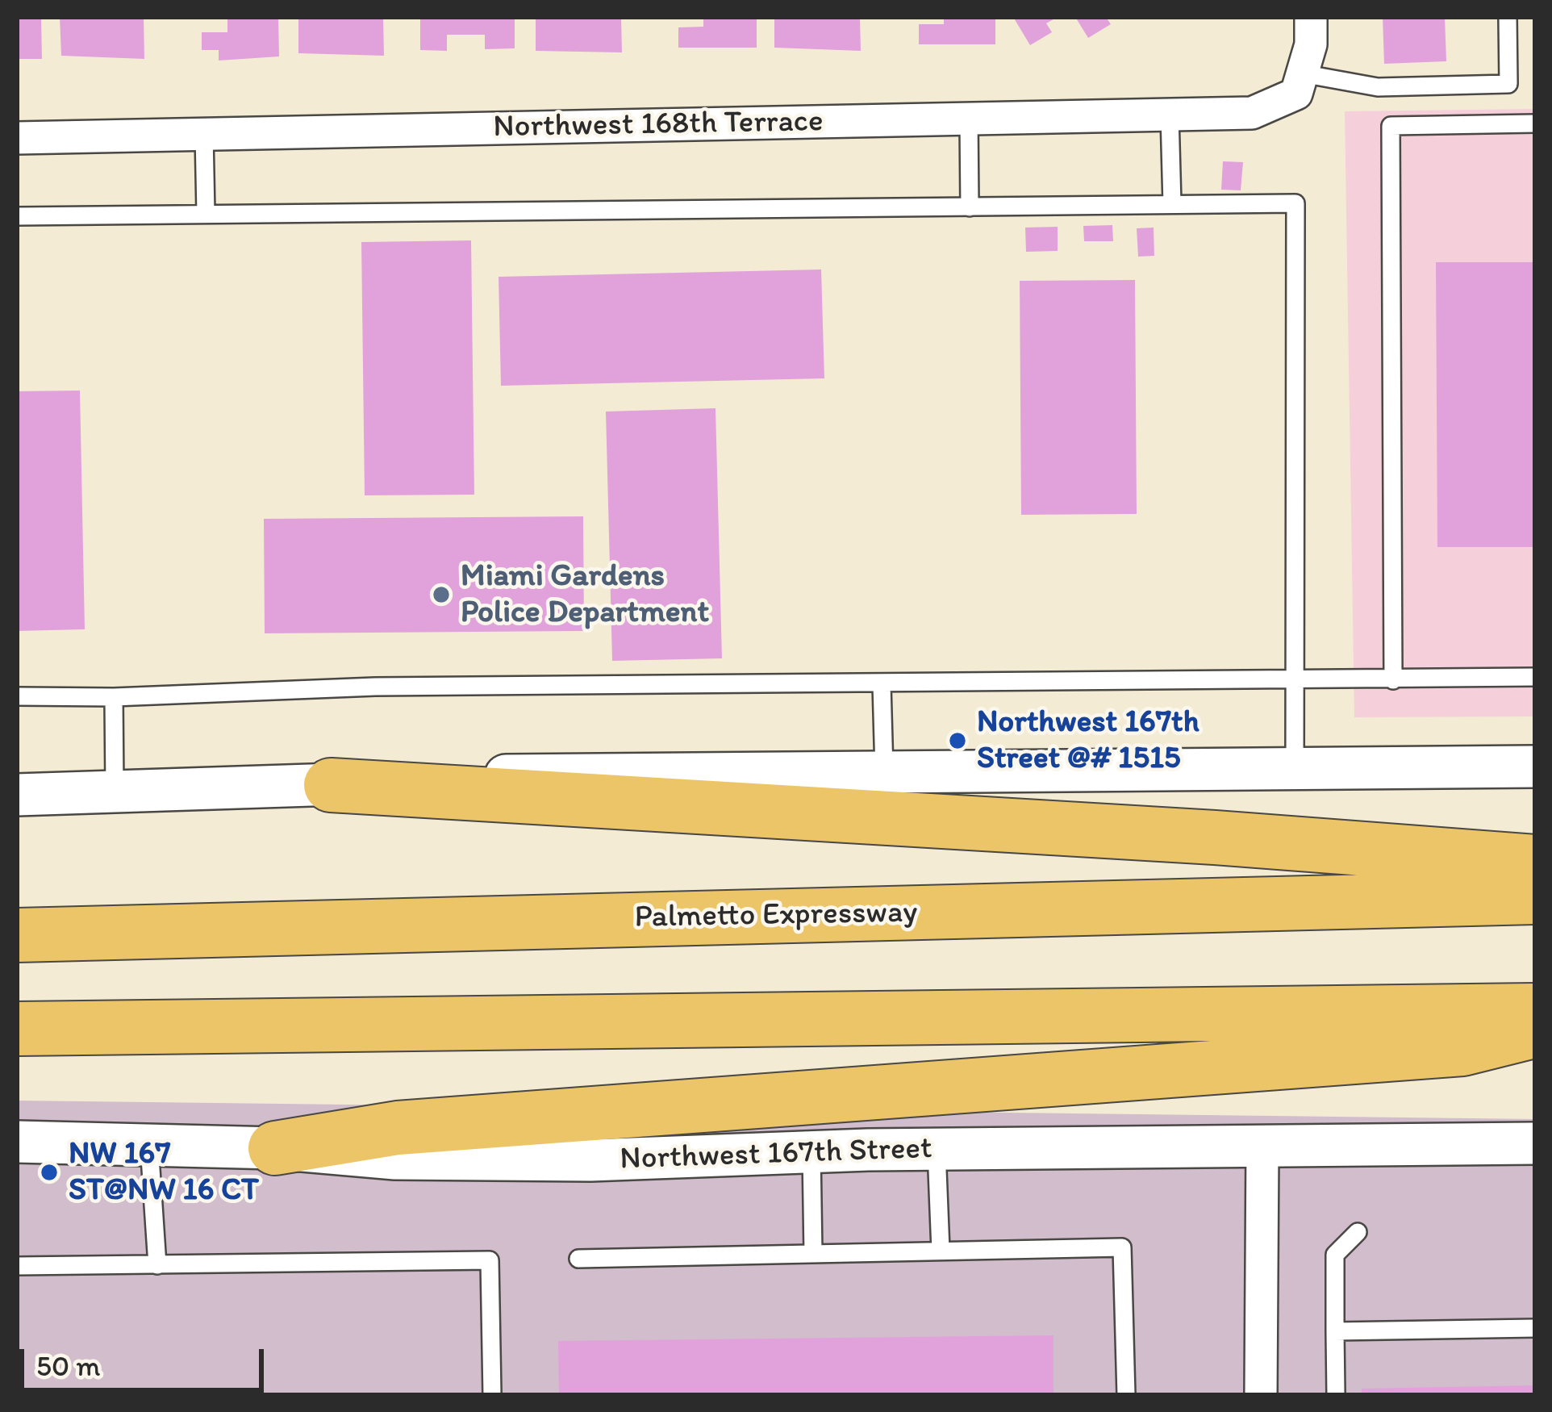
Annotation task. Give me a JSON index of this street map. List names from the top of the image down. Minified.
{"streets":{"highway":["Palmetto Expressway"],"street":["Northwest 168th Terrace","Northwest 167th Street"]},"places":["Miami Gardens Police Department","Northwest 167th Street @# 1515","NW 167 ST@NW 16 CT"],"scale_bar":"50 m"}
